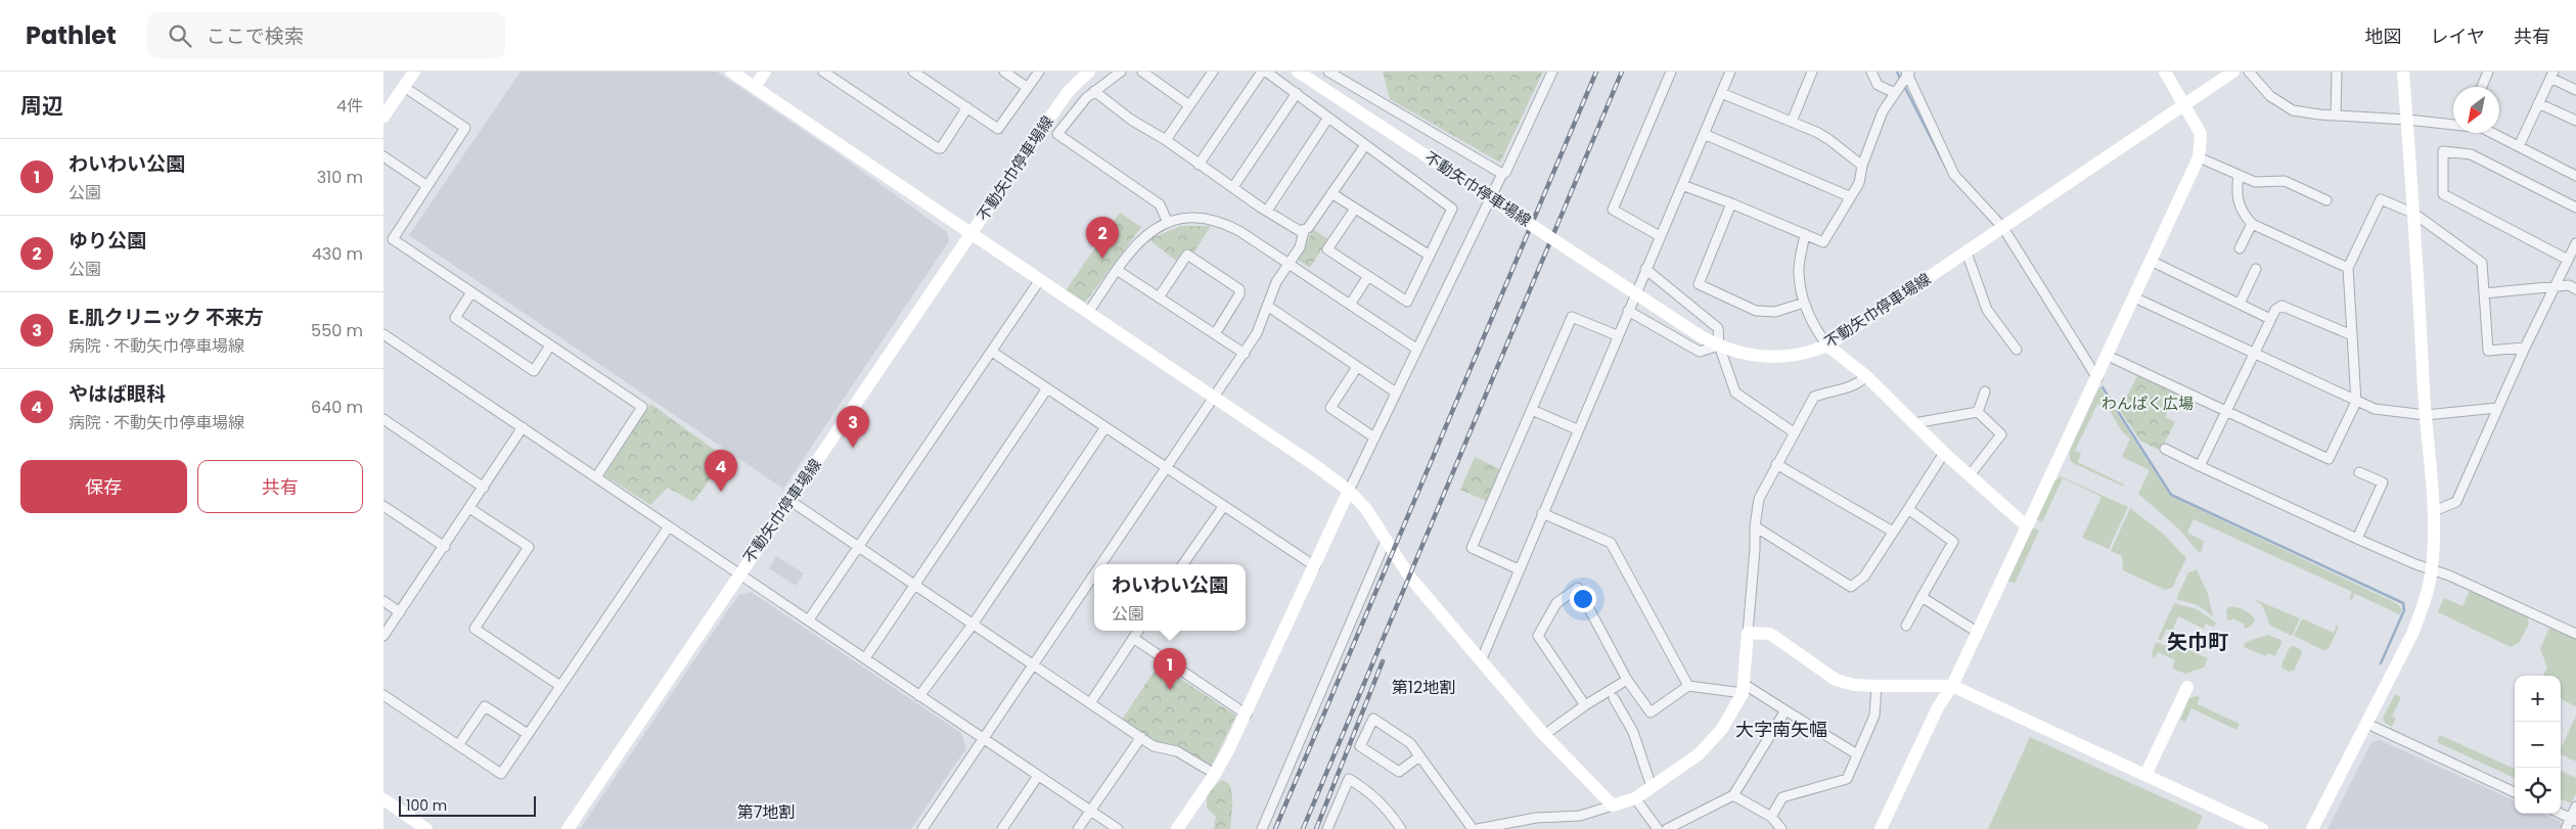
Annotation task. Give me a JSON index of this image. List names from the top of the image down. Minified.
{"streets":{"street":["不動矢巾停車場線"]},"districts":["矢巾町","第12地割","大字南矢幅","第7地割"],"parks":["わんぱく広場"],"scale_bar":"100 m","north":"bottom left","page":{"header":"Pathlet","search":"ここで検索","nav":["地図","レイヤ","共有"],"heading":["周辺","4件"],"list":[{"mark":"1","name":"わいわい公園","note":"公園","value":"310 m"},{"mark":"2","name":"ゆり公園","note":"公園","value":"430 m"},{"mark":"3","name":"E.肌クリニック 不来方","note":"病院 · 不動矢巾停車場線","value":"550 m"},{"mark":"4","name":"やはば眼科","note":"病院 · 不動矢巾停車場線","value":"640 m"}],"pins":["2","3","4","1"],"buttons":["保存","共有"],"popup":["わいわい公園","公園"],"map_buttons":["+","−"],"scale":"100 m"}}
